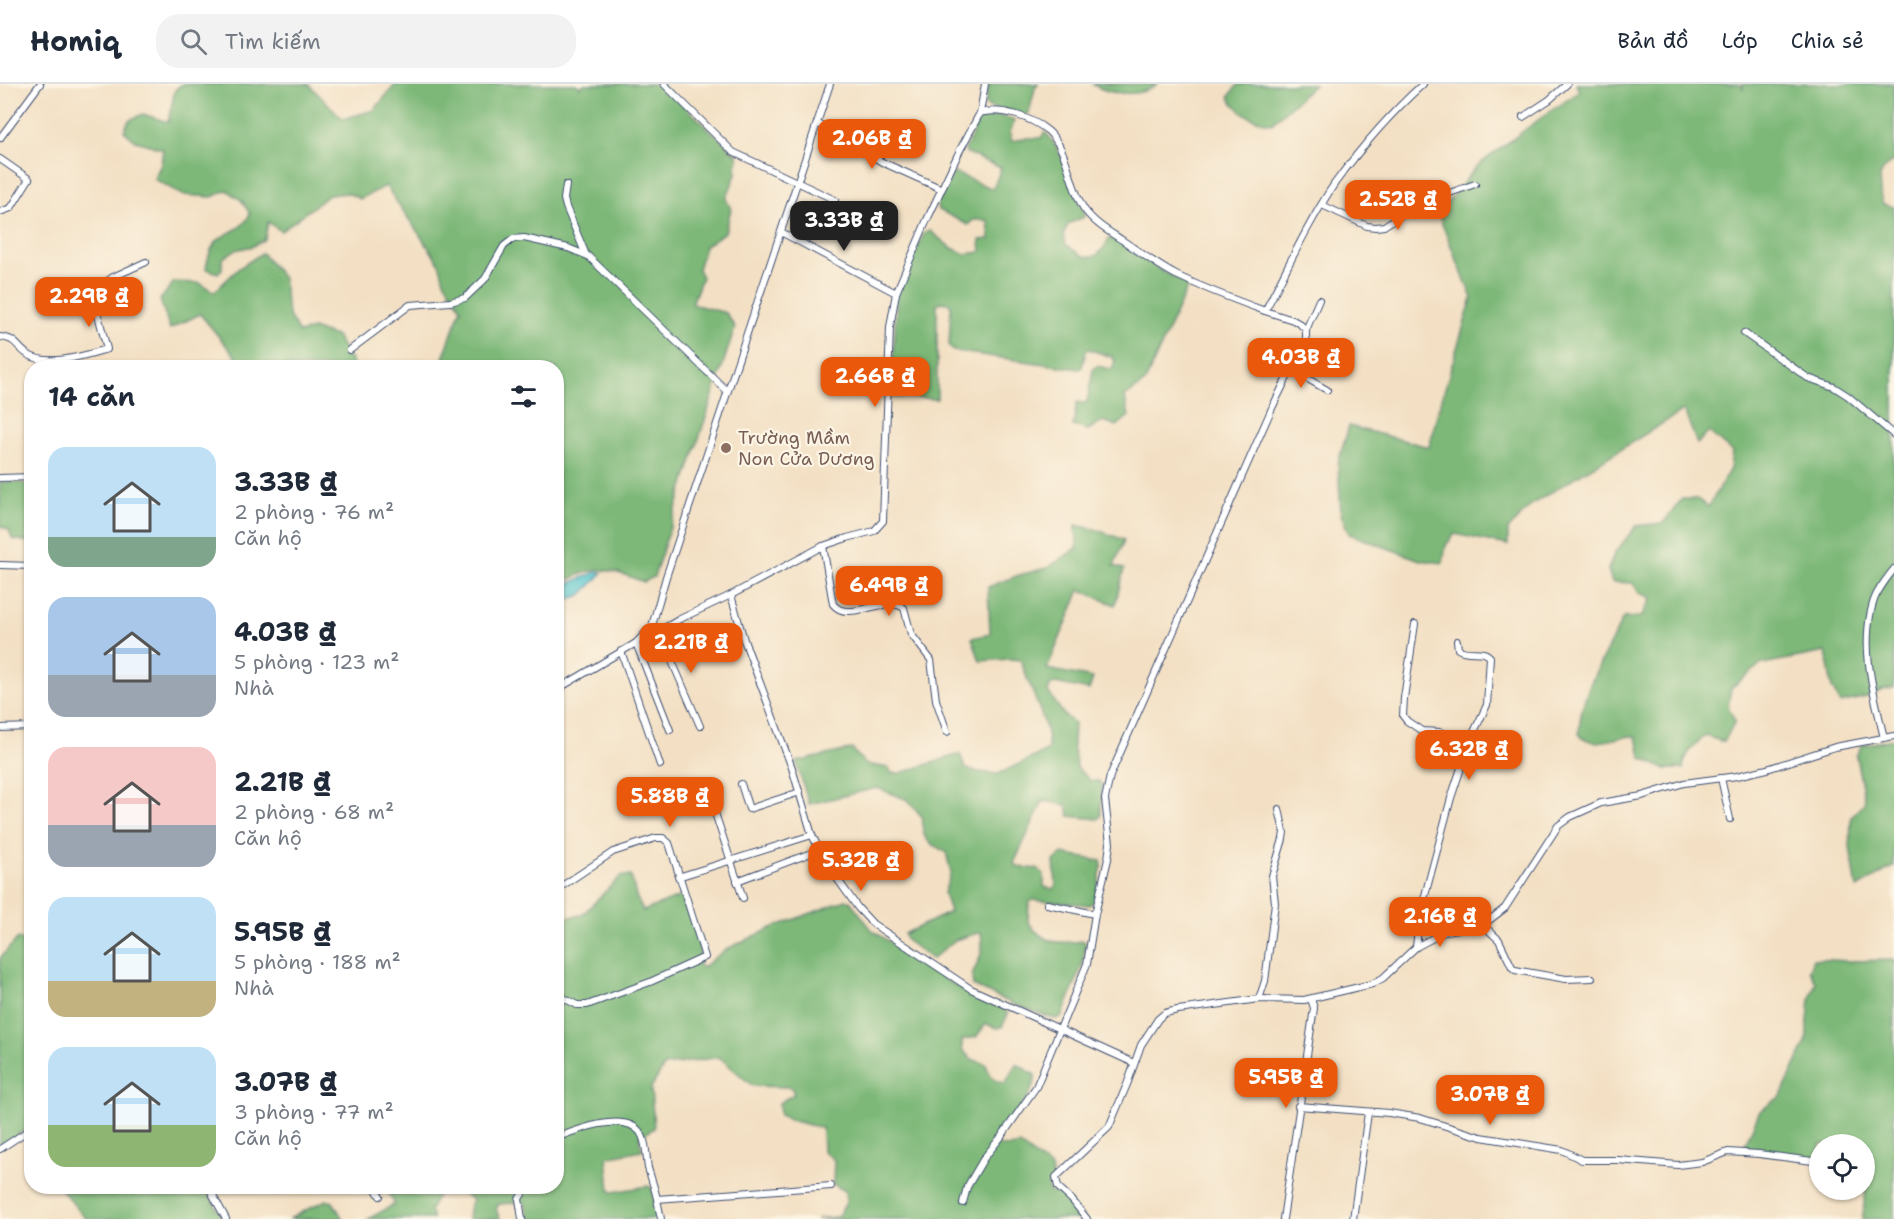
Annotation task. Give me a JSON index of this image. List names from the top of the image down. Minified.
{"places":["Trường Mầm Non Cửa Dương"],"page":{"header":"Homiq","search":"Tìm kiếm","nav":["Bản đồ","Lớp","Chia sẻ"],"price":["2.06B ₫","2.52B ₫","3.33B ₫","2.29B ₫","4.03B ₫","2.66B ₫","6.49B ₫","2.21B ₫","6.32B ₫","5.88B ₫","5.32B ₫","2.16B ₫","5.95B ₫","3.07B ₫"],"heading":"14 căn","list":[{"name":"3.33B ₫","note":"2 phòng · 76 m² · Căn hộ"},{"name":"4.03B ₫","note":"5 phòng · 123 m² · Nhà"},{"name":"2.21B ₫","note":"2 phòng · 68 m² · Căn hộ"},{"name":"5.95B ₫","note":"5 phòng · 188 m² · Nhà"},{"name":"3.07B ₫","note":"3 phòng · 77 m² · Căn hộ"}]}}
